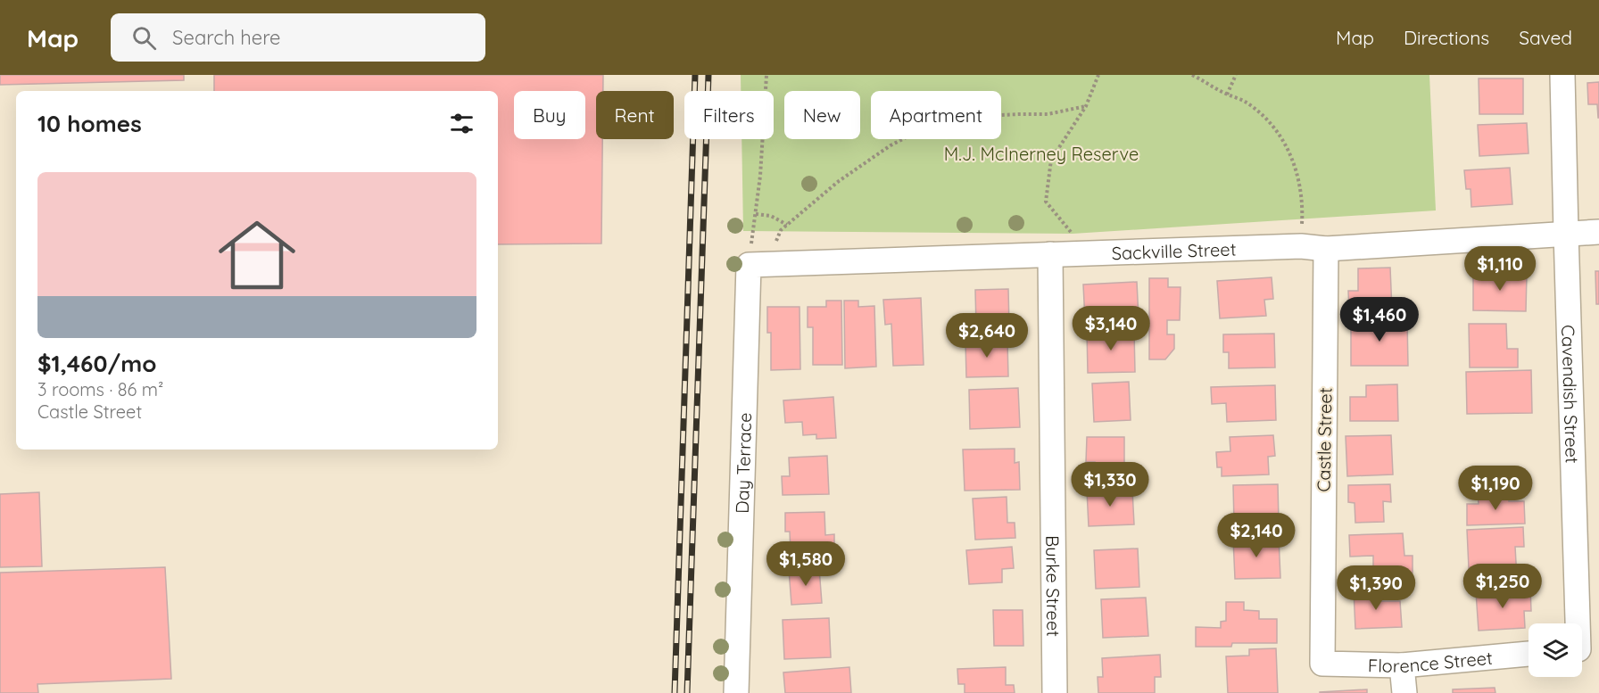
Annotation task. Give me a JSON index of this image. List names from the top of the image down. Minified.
{"streets":{"street":["Sackville Street","Cavendish Street","Castle Street","Day Terrace","Burke Street","Florence Street"]},"crossings":[["Sackville Street","Cavendish Street"],["Sackville Street","Castle Street"],["Sackville Street","Day Terrace"],["Sackville Street","Burke Street"],["Castle Street","Florence Street"]],"parks":["M.J. McInerney Reserve"],"page":{"header":"Map","search":"Search here","nav":["Map","Directions","Saved"],"chip":["Buy","Rent","Filters","New","Apartment"],"heading":"10 homes","list":[{"name":"$1,460/mo","note":"3 rooms · 86 m² · Castle Street"}],"price":["$1,110","$1,460","$3,140","$2,640","$1,330","$1,190","$2,140","$1,580","$1,250","$1,390"]}}
